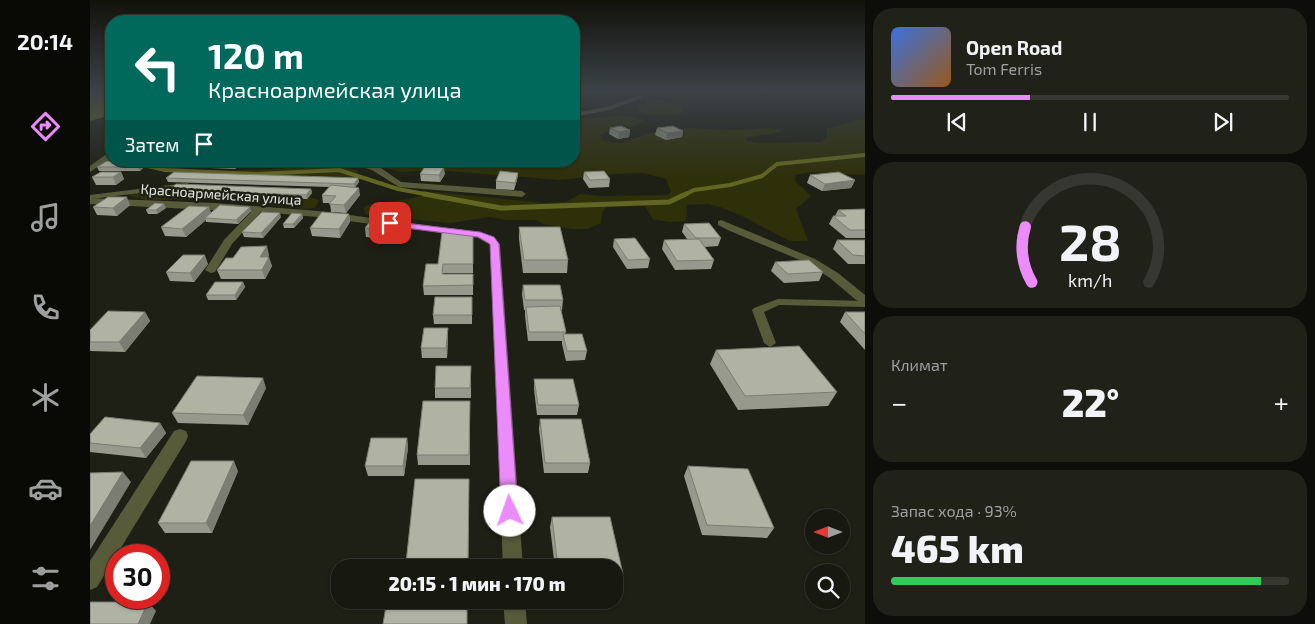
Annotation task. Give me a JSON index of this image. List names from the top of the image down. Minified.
{"streets":{"street":["Красноармейская улица"]},"north":"left","page":{"tabs":"20:14","turn":["120 m","Красноармейская улица"],"song":["Open Road","Tom Ferris"],"then":"Затем","tile":["Климат",["Запас хода · 93%","465 km"]],"heat":["−","22°","+"],"limit":"30","trip":"20:15 · 1 мин · 170 m","gauge":["28","km/h"]}}
